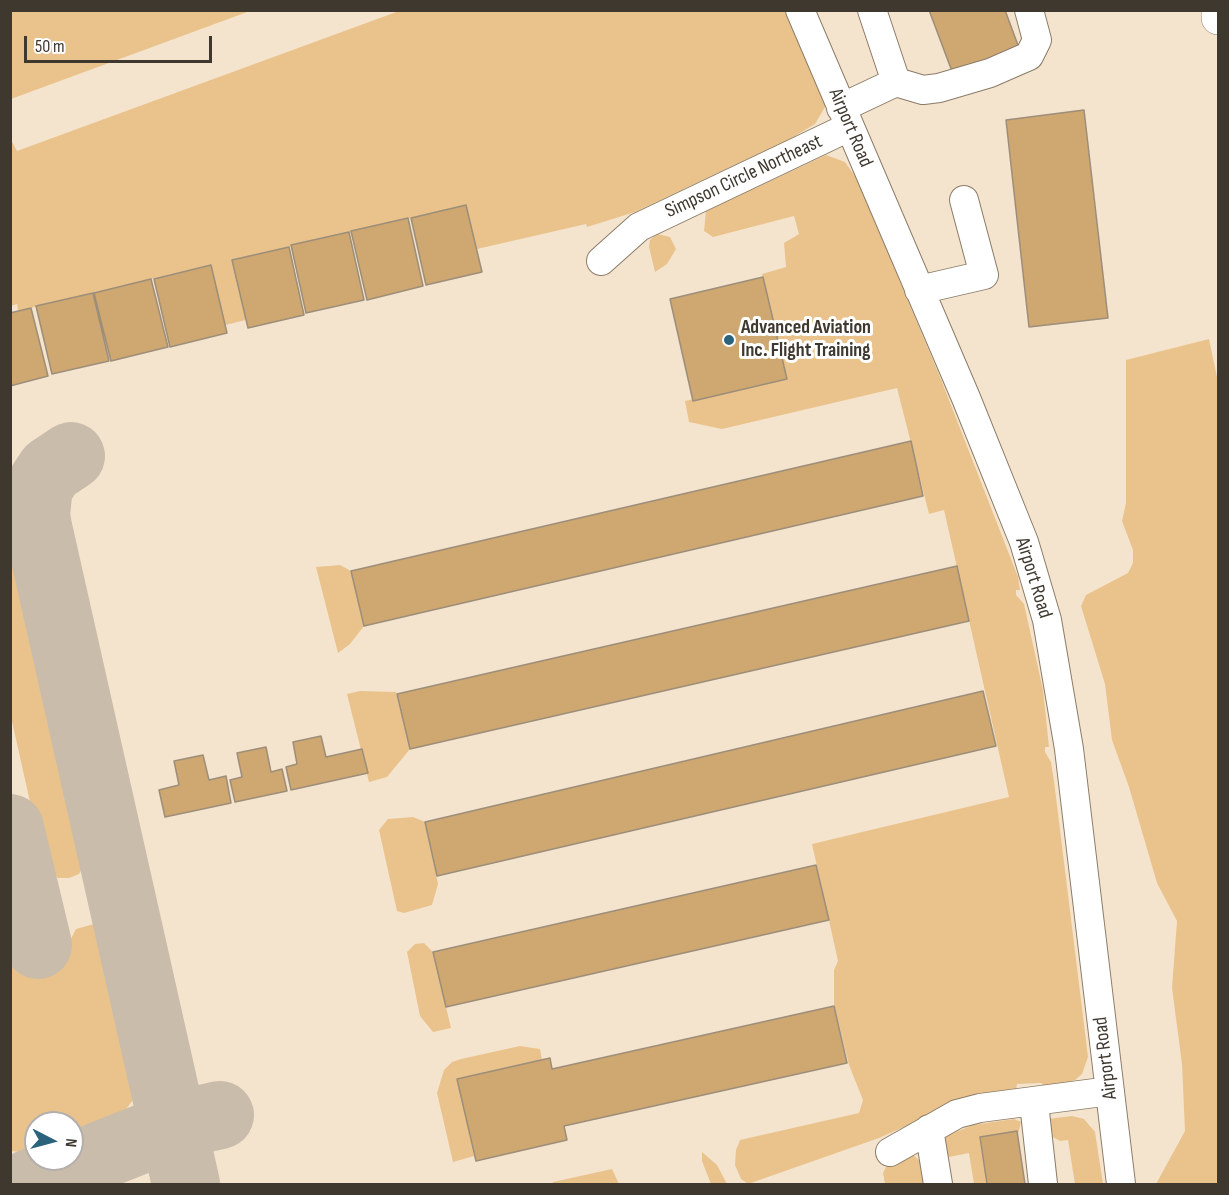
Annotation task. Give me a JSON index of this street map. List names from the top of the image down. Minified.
{"streets":{"street":["Airport Road","Simpson Circle Northeast"]},"crossings":[["Airport Road","Simpson Circle Northeast"]],"places":["Advanced Aviation Inc. Flight Training"],"scale_bar":"50 m","north":"right"}
